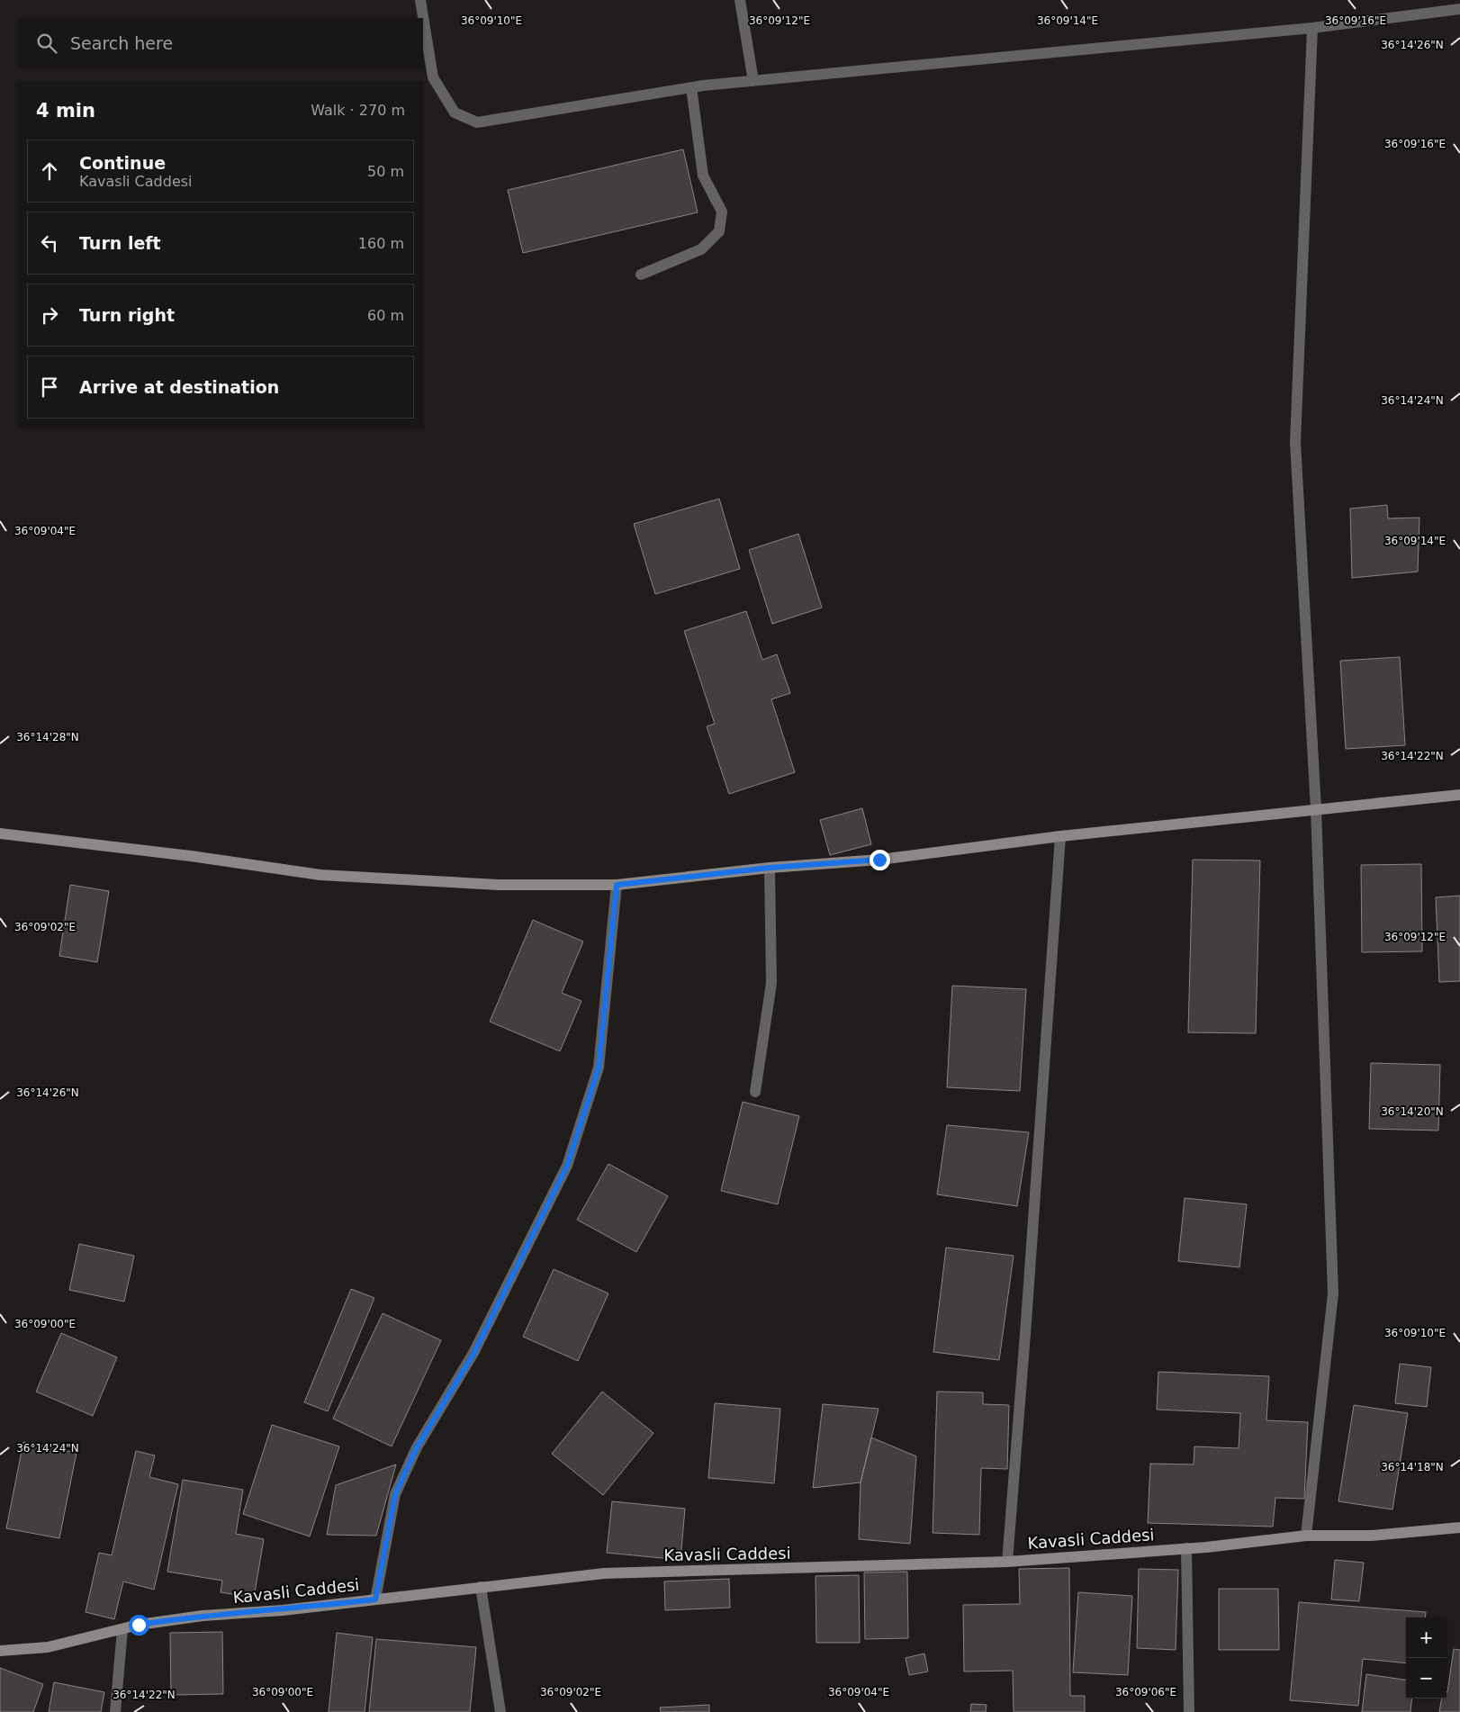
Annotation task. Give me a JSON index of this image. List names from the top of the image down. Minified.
{"streets":{"street":["Kavasli Caddesi"]},"page":{"search":"Search here","heading":["4 min","Walk · 270 m"],"list":[["Continue","Kavasli Caddesi","50 m"],["Turn left","160 m"],["Turn right","60 m"],"Arrive at destination"],"map_buttons":["+","−"]},"coordinates":["36°09'10\"E","36°09'12\"E","36°09'14\"E","36°09'16\"E","36°14'26\"N","36°14'24\"N","36°09'04\"E","36°14'28\"N","36°14'22\"N","36°09'02\"E","36°14'20\"N","36°09'00\"E","36°14'18\"N","36°09'06\"E"]}
